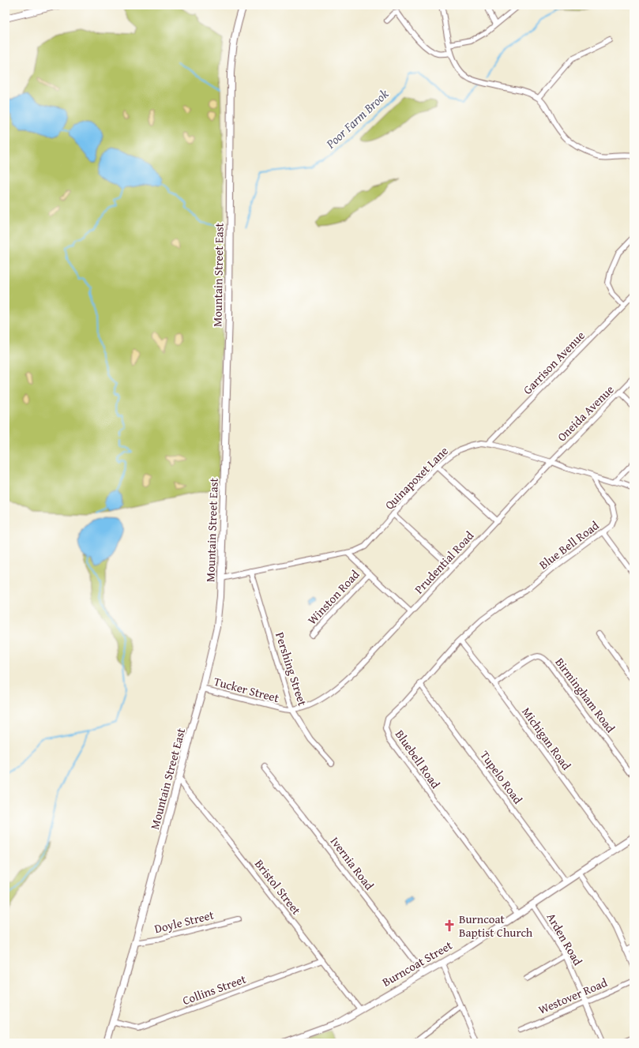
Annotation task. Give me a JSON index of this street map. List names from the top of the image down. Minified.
{"streets":{"main road":["Mountain Street East","Burncoat Street"],"street":["Garrison Avenue","Oneida Avenue","Quinapoxet Lane","Blue Bell Road","Prudential Road","Winston Road","Pershing Street","Tucker Street","Birmingham Road","Michigan Road","Bluebell Road","Tupelo Road","Ivernia Road","Bristol Street","Doyle Street","Arden Road","Collins Street","Westover Road"]},"crossings":[["Mountain Street East","Quinapoxet Lane"],["Mountain Street East","Tucker Street"],["Mountain Street East","Bristol Street"],["Mountain Street East","Doyle Street"],["Mountain Street East","Collins Street"],["Garrison Avenue","Quinapoxet Lane"],["Oneida Avenue","Quinapoxet Lane"],["Oneida Avenue","Prudential Road"],["Quinapoxet Lane","Blue Bell Road"],["Quinapoxet Lane","Prudential Road"],["Quinapoxet Lane","Pershing Street"],["Blue Bell Road","Bluebell Road"],["Prudential Road","Tucker Street"],["Pershing Street","Tucker Street"],["Birmingham Road","Michigan Road"],["Michigan Road","Bluebell Road"],["Michigan Road","Burncoat Street"],["Bluebell Road","Tupelo Road"],["Bluebell Road","Burncoat Street"],["Tupelo Road","Burncoat Street"],["Ivernia Road","Burncoat Street"],["Bristol Street","Burncoat Street"],["Bristol Street","Collins Street"],["Arden Road","Burncoat Street"],["Arden Road","Westover Road"]],"water":["Poor Farm Brook"],"places":{"church":["Burncoat Baptist Church"]}}
